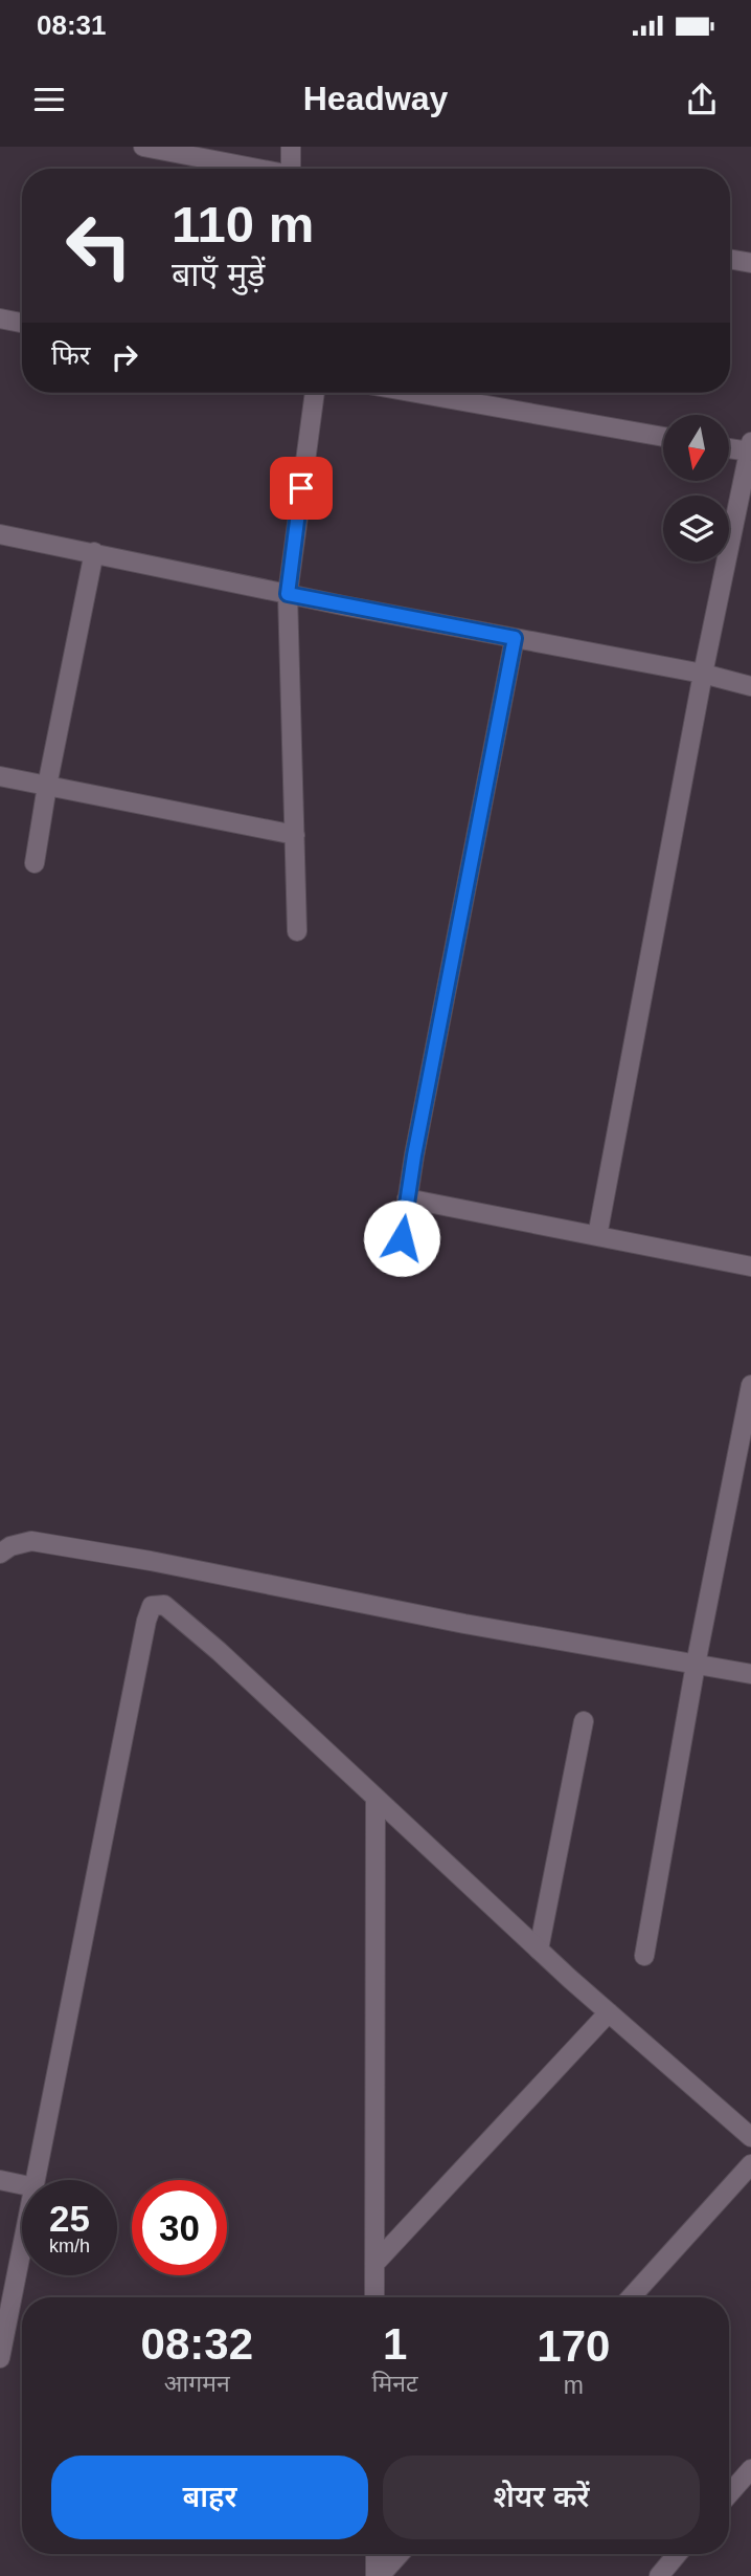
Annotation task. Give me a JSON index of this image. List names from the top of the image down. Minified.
{"north":"bottom","page":{"status":"08:31","header":"Headway","turn":["110 m","बाएँ मुड़ें"],"then":"फिर","speed":"25 km/h","limit":"30","eta":["08:32","आगमन","1","मिनट","170","m"],"buttons":["बाहर","शेयर करें"]}}
